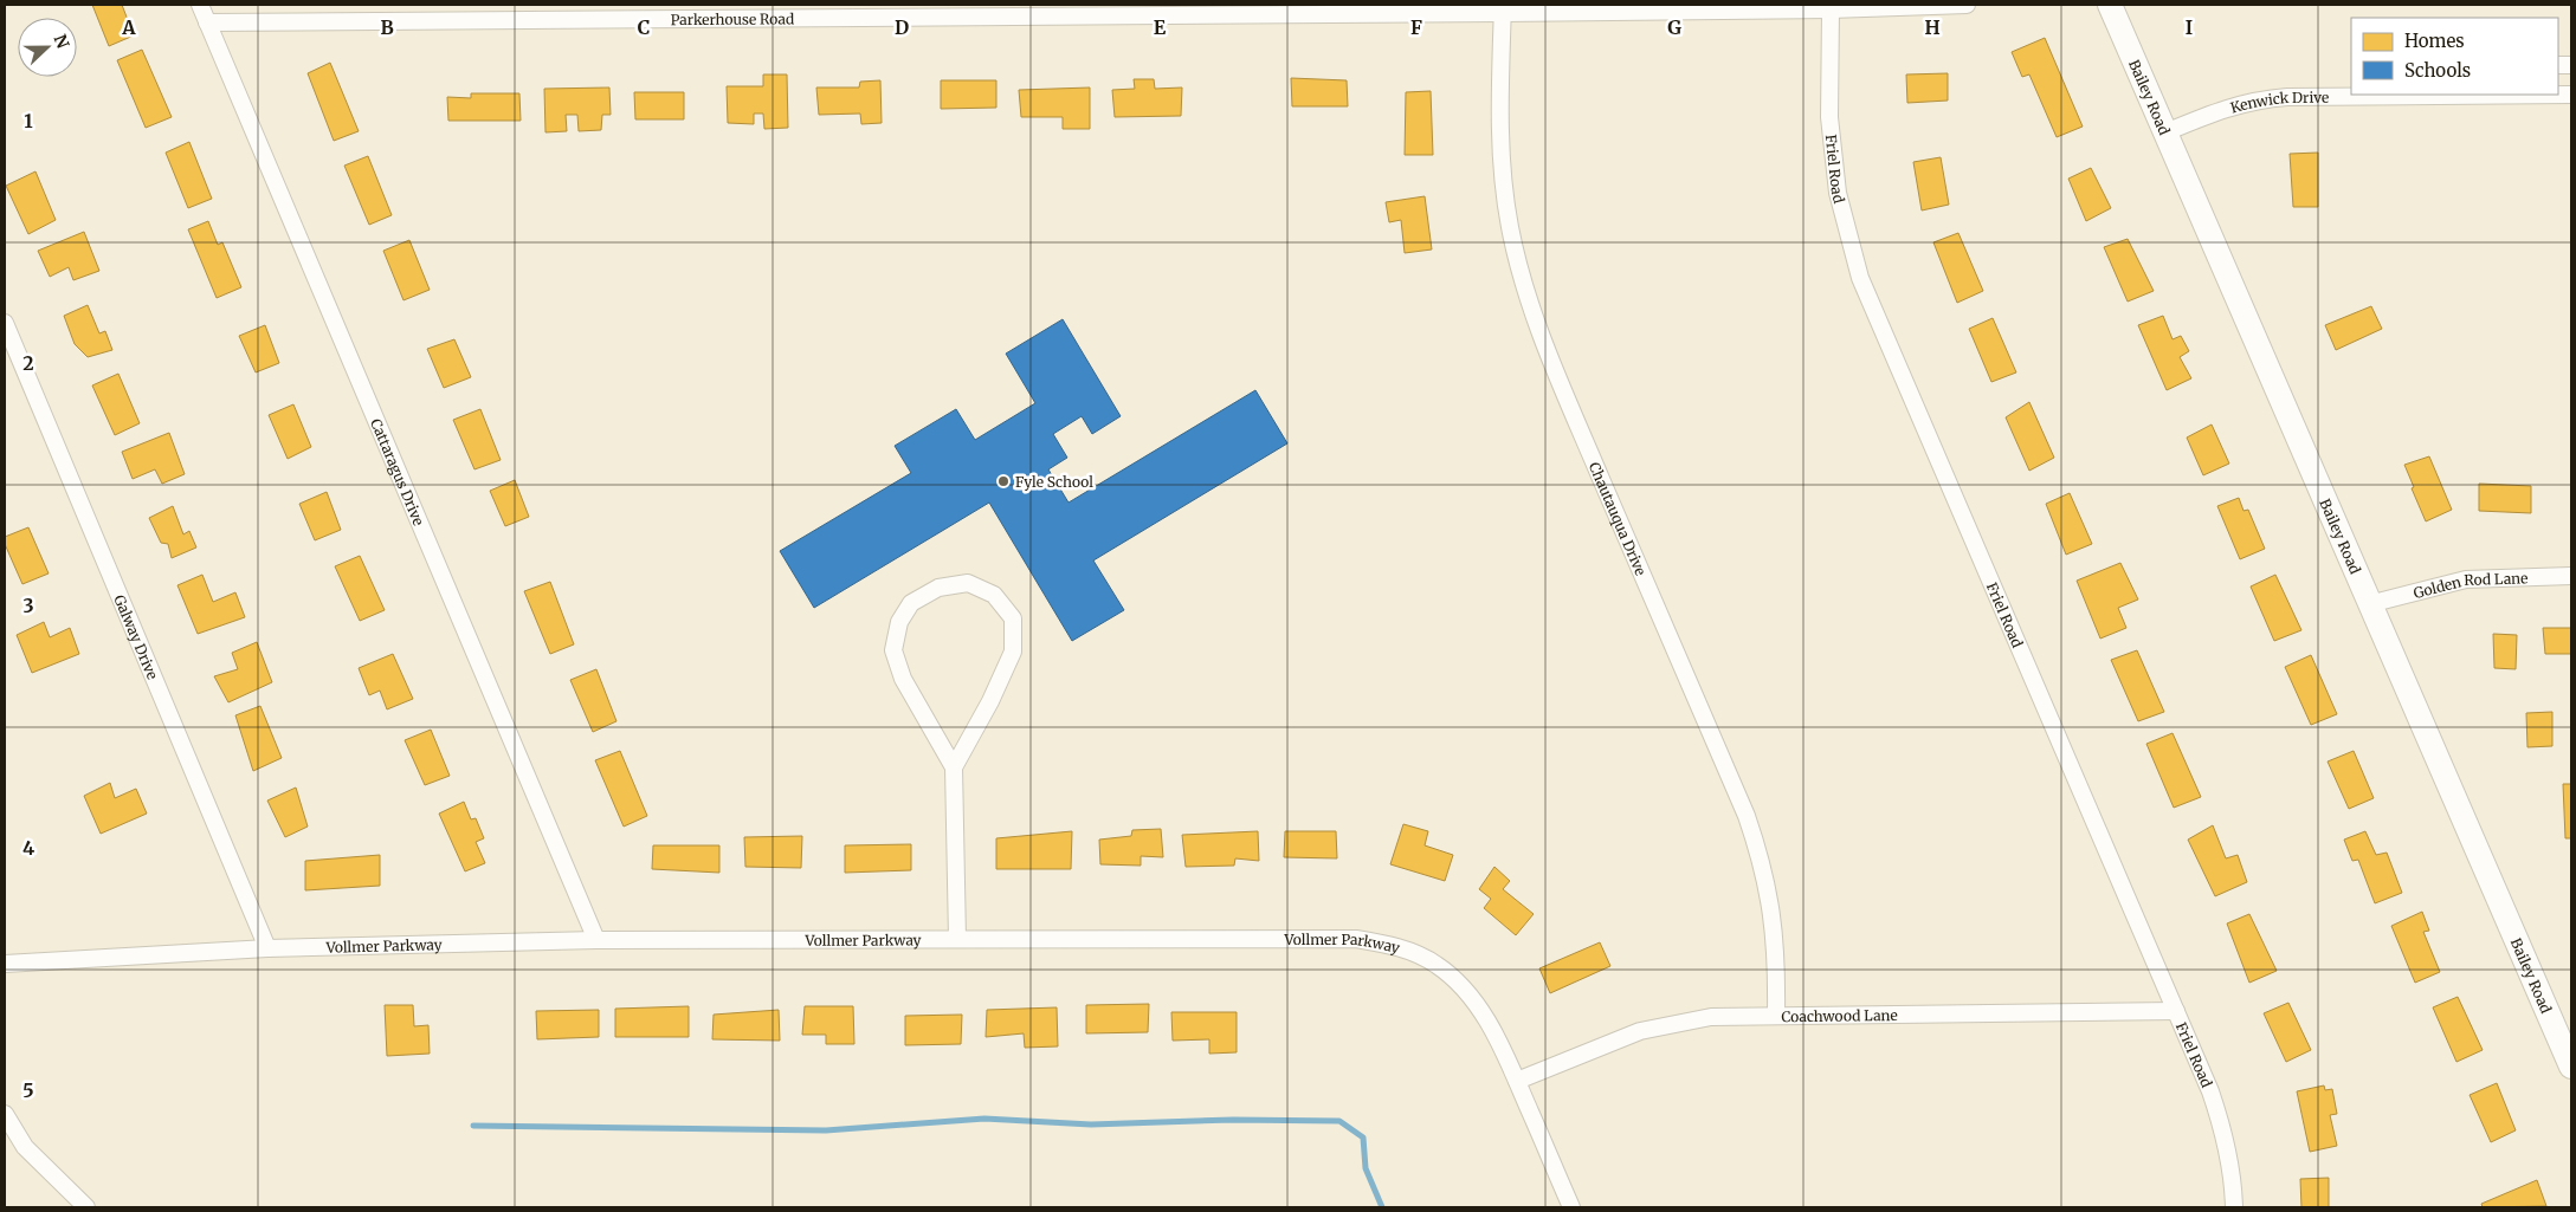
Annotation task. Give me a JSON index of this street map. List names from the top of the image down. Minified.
{"streets":{"street":["Parkerhouse Road","Bailey Road","Kenwick Drive","Friel Road","Cattaragus Drive","Chautauqua Drive","Golden Rod Lane","Galway Drive","Vollmer Parkway","Coachwood Lane"]},"crossings":[["Parkerhouse Road","Friel Road"],["Parkerhouse Road","Cattaragus Drive"],["Parkerhouse Road","Chautauqua Drive"],["Bailey Road","Kenwick Drive"],["Bailey Road","Golden Rod Lane"],["Friel Road","Coachwood Lane"],["Cattaragus Drive","Vollmer Parkway"],["Chautauqua Drive","Coachwood Lane"],["Galway Drive","Vollmer Parkway"],["Vollmer Parkway","Coachwood Lane"]],"places":["Fyle School"],"legend":["Homes","Schools"],"north":"right","grid":{"columns":["A","B","C","D","E","F","G","H","I"],"rows":["1","2","3","4","5"]}}
